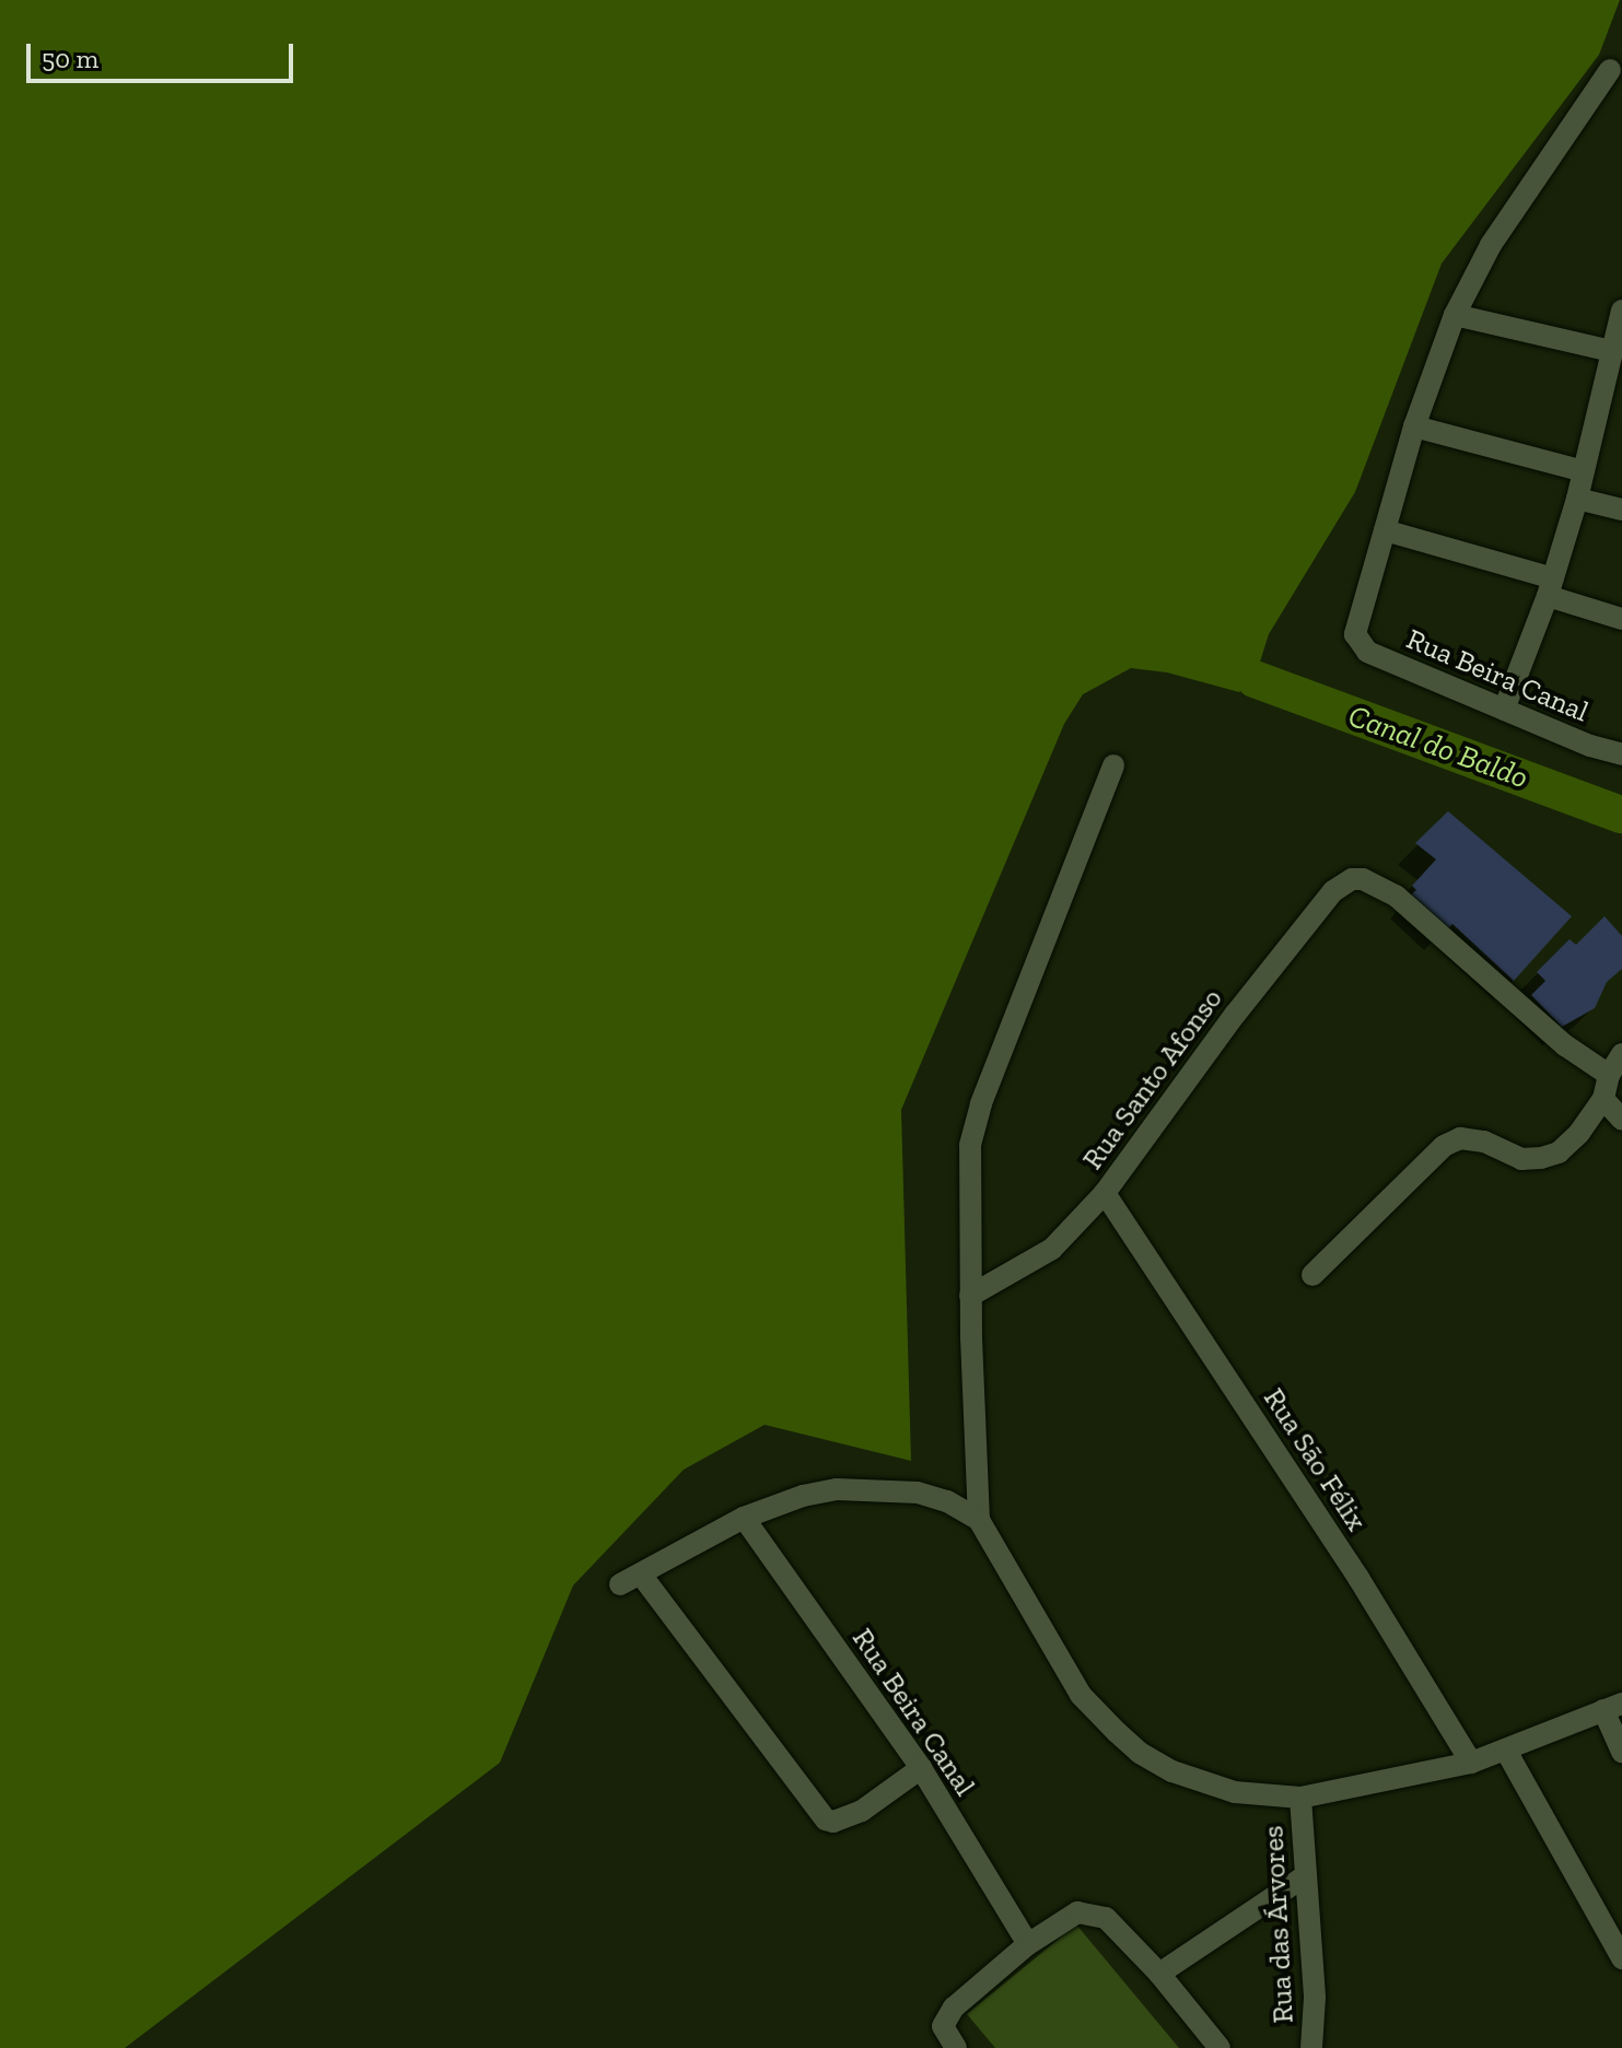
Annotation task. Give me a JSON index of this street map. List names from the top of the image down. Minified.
{"streets":{"street":["Rua Beira Canal","Rua Santo Afonso","Rua São Félix","Rua das Árvores"]},"crossings":[["Rua Santo Afonso","Rua São Félix"]],"water":["Canal do Baldo"],"scale_bar":"50 m"}
